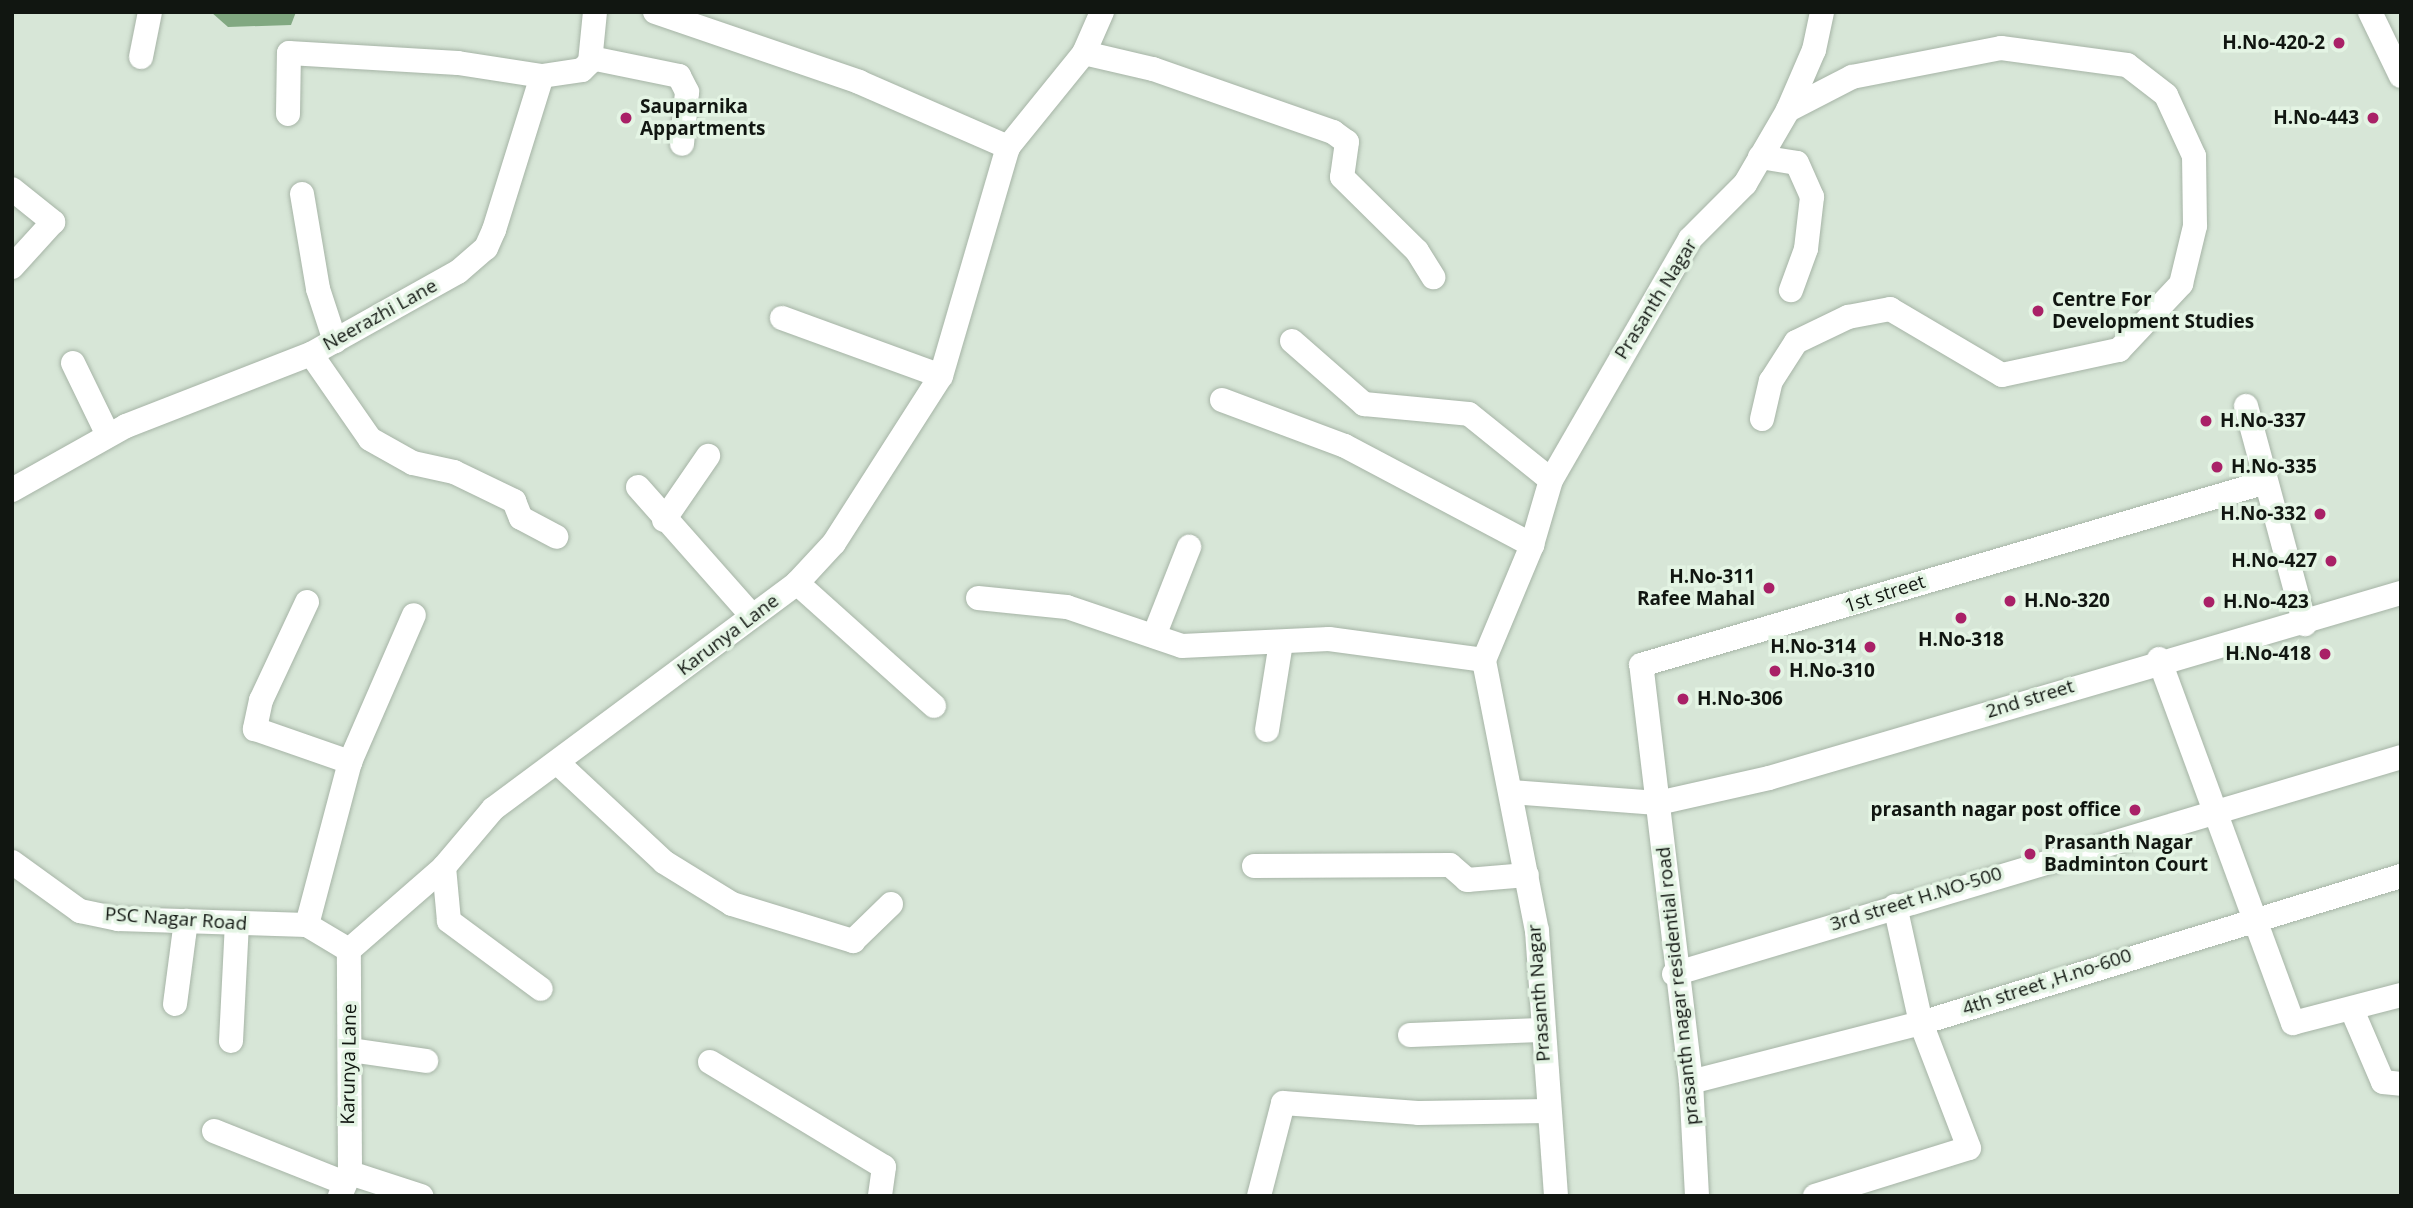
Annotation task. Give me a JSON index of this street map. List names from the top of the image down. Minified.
{"streets":{"street":["Prasanth Nagar","Neerazhi Lane","1st street","Karunya Lane","2nd street","3rd street H.NO-500","PSC Nagar Road","4th street ,H.no-600","prasanth nagar residential road"]},"crossings":[["Prasanth Nagar","2nd street"],["1st street","2nd street"],["1st street","prasanth nagar residential road"],["Karunya Lane","PSC Nagar Road"],["2nd street","prasanth nagar residential road"],["3rd street H.NO-500","prasanth nagar residential road"],["4th street ,H.no-600","prasanth nagar residential road"]],"places":["H.No-420-2","Sauparnika Appartments","H.No-443","Centre For Development Studies","H.No-337","H.No-335","H.No-332","H.No-427","H.No-311 Rafee Mahal","H.No-320","H.No-423","H.No-318","H.No-314","H.No-418","H.No-310","H.No-306","prasanth nagar post office","Prasanth Nagar Badminton Court"]}
